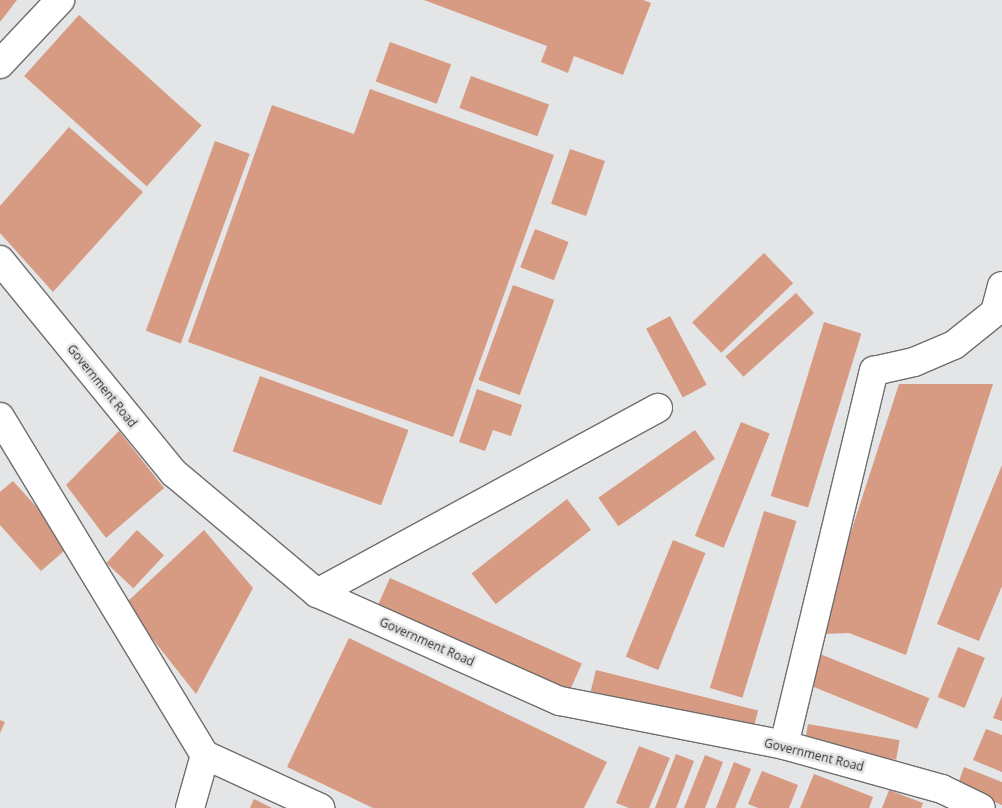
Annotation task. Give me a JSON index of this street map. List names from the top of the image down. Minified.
{"streets":{"street":["Government Road"]}}
